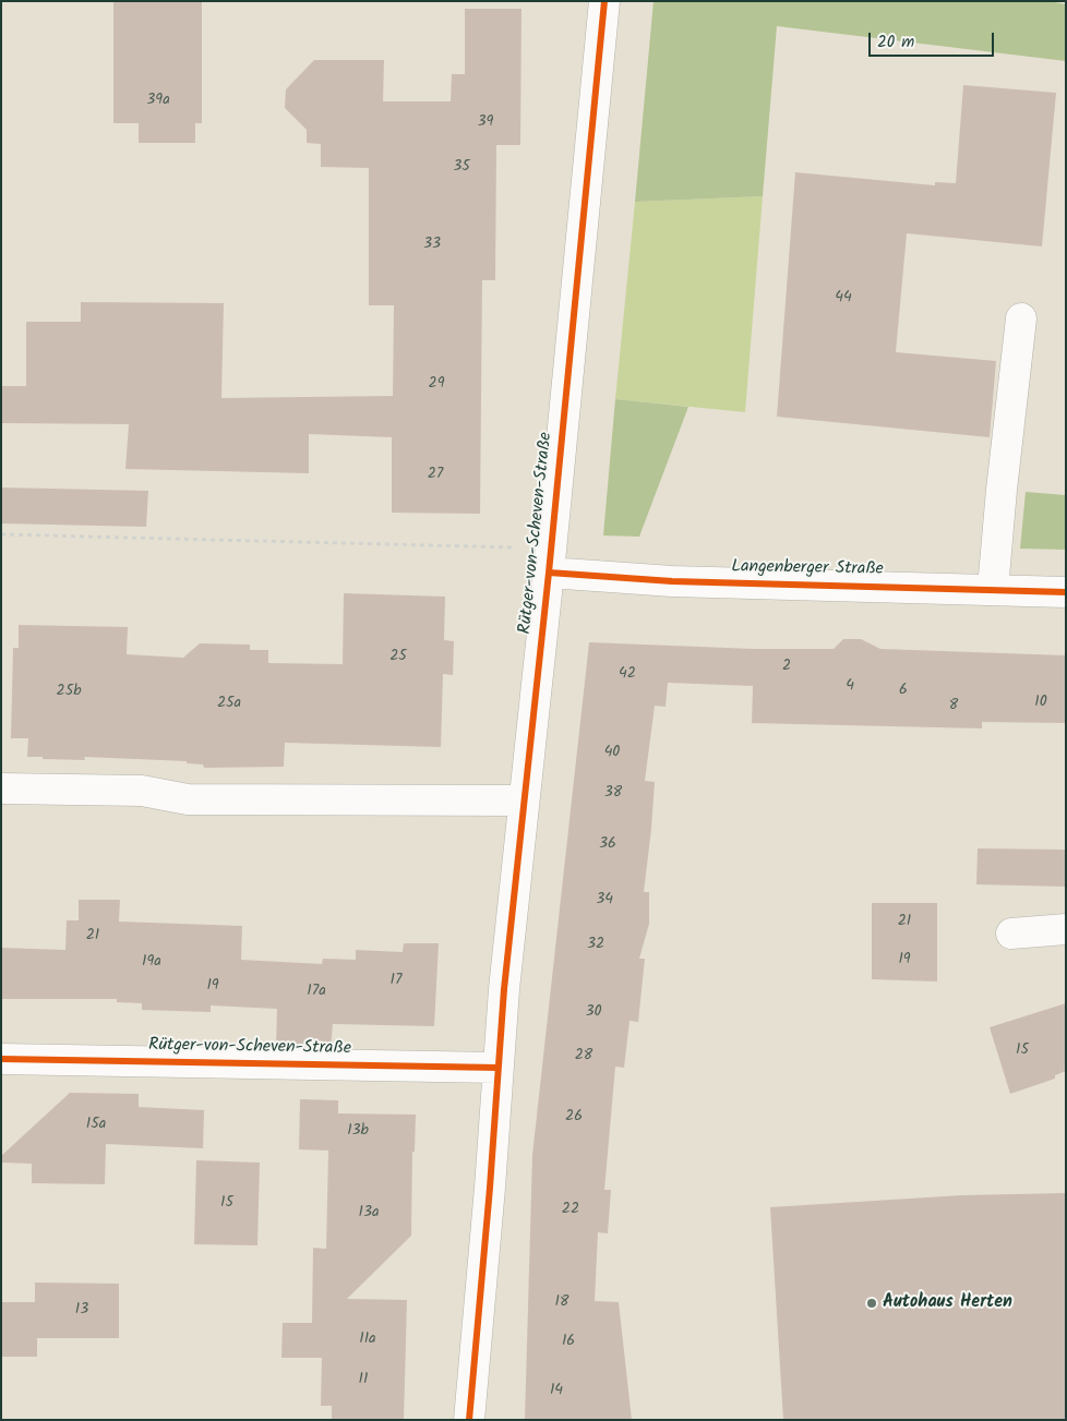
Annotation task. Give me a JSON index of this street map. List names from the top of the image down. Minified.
{"streets":{"street":["Rütger-von-Scheven-Straße","Langenberger Straße"]},"crossings":[["Rütger-von-Scheven-Straße","Langenberger Straße"]],"places":["Autohaus Herten"],"house_numbers":["39a","39","35","33","44","29","27","25","2","42","4","6","25b","10","25a","8","40","38","36","34","21","21","32","19","19a","17","19","17a","30","15","28","26","15a","13b","15","22","13a","18","13","11a","16","11","14"],"scale_bar":"20 m"}
